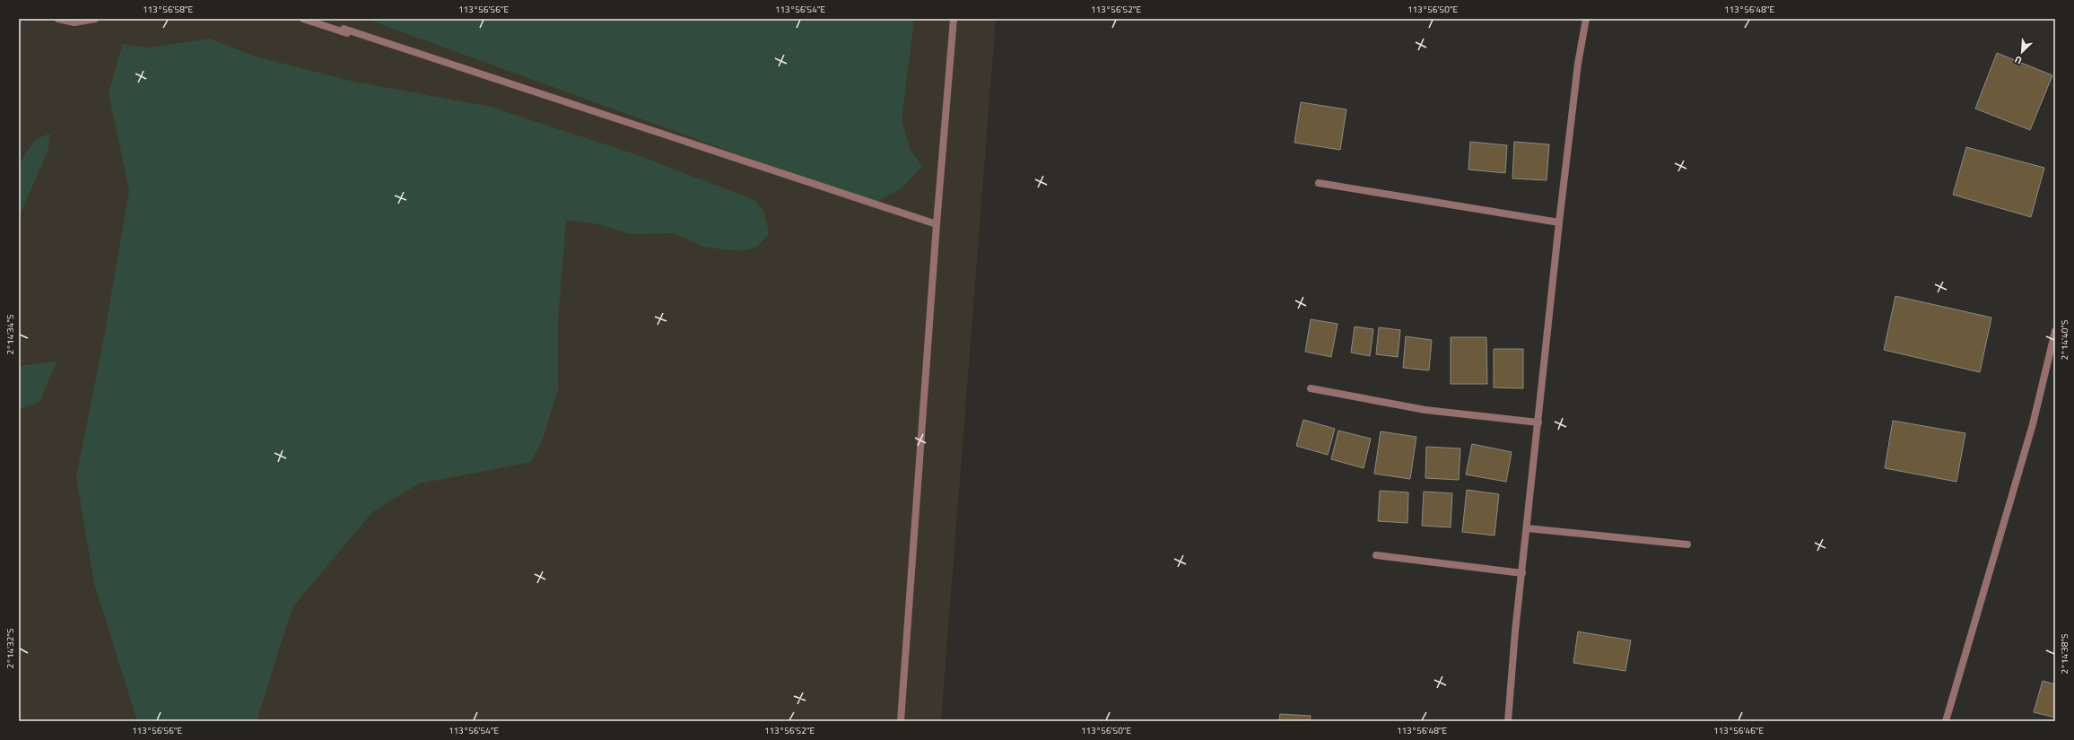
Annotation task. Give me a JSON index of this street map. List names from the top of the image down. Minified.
{"north":"bottom left","coordinates":["113°56'58\"E","113°56'56\"E","113°56'54\"E","113°56'52\"E","113°56'50\"E","113°56'48\"E","2°14'34\"S","2°14'40\"S","2°14'32\"S","2°14'38\"S","113°56'46\"E"]}
